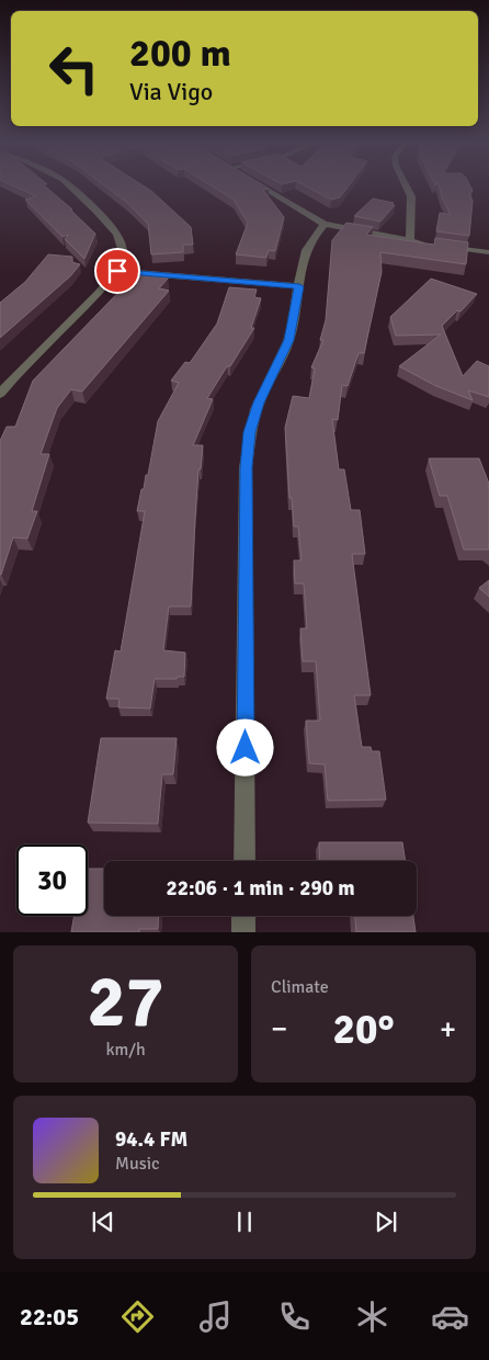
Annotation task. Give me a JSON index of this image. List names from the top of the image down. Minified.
{"page":{"turn":["200 m","Via Vigo"],"limit":"30","trip":"22:06 · 1 min · 290 m","tile":[["27","km/h"],"Climate"],"heat":["−","20°","+"],"song":["94.4 FM","Music"],"tabs":"22:05"}}
